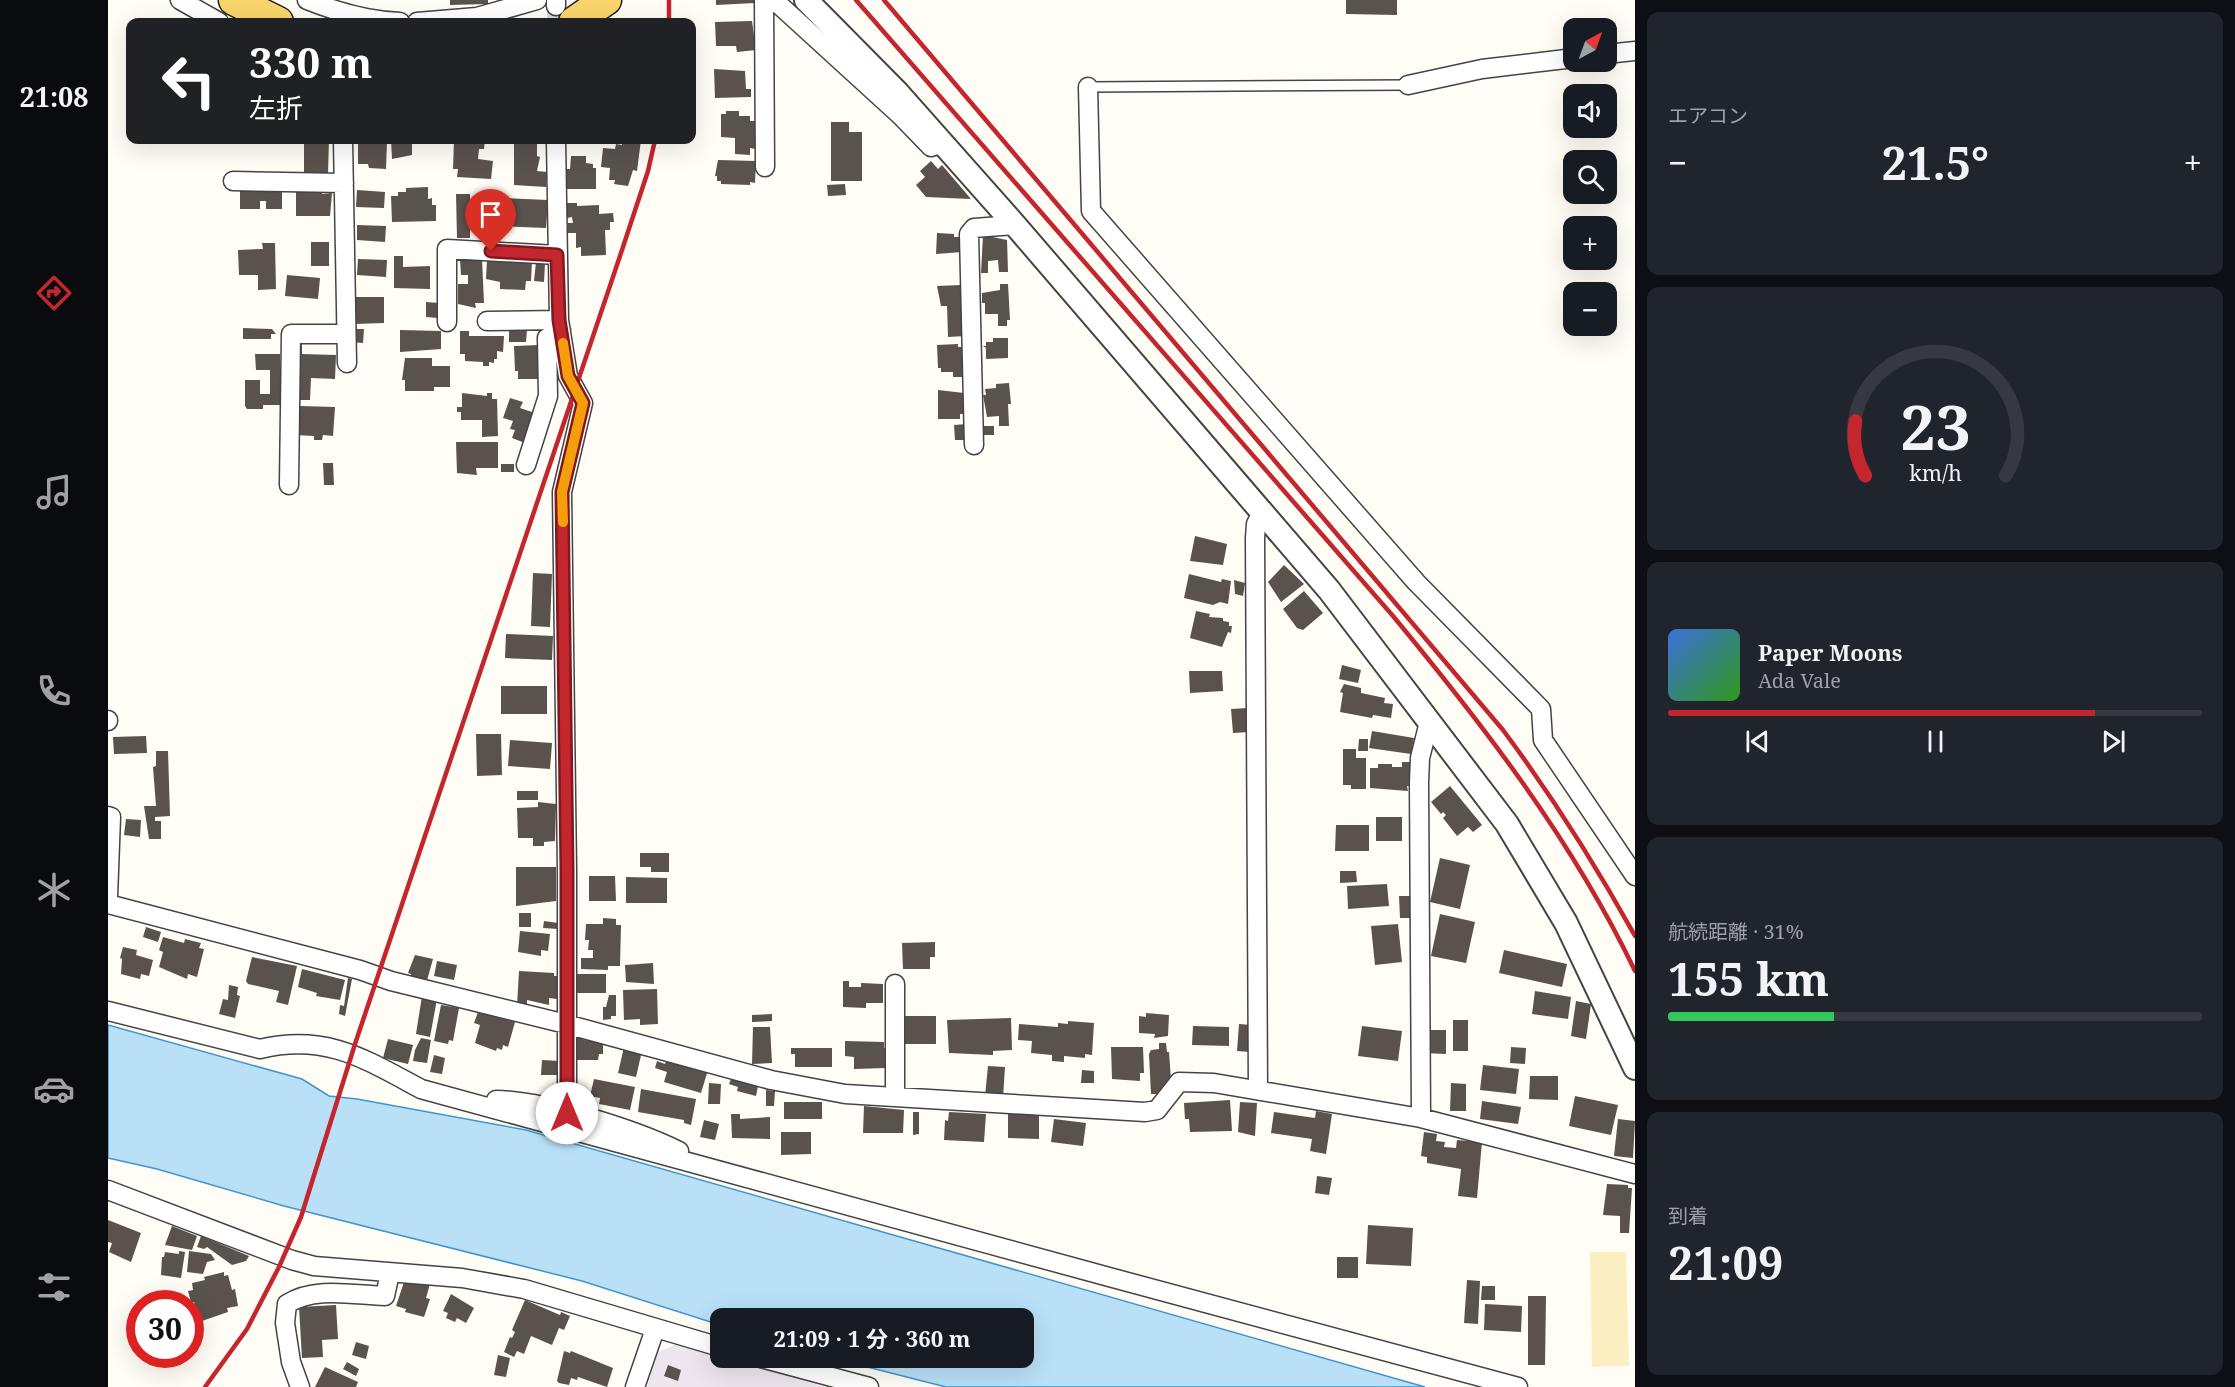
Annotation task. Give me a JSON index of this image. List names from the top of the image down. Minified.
{"north":"top right","page":{"tabs":"21:08","tile":["エアコン",["航続距離 · 31%","155 km"],["到着","21:09"]],"map_buttons":["+","−"],"turn":["330 m","左折"],"heat":["−","21.5°","+"],"song":["Paper Moons","Ada Vale"],"limit":"30","trip":"21:09 · 1 分 · 360 m","gauge":["23","km/h"]}}
